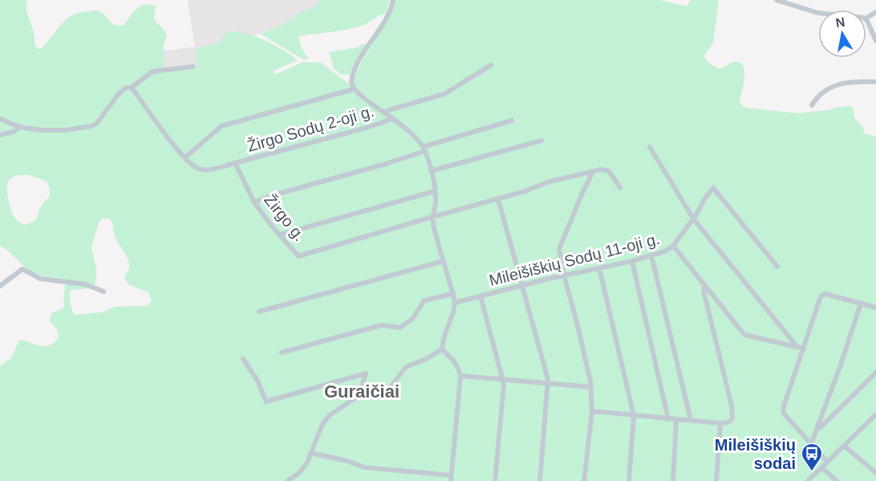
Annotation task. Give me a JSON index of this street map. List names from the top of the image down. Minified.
{"streets":{"street":["Žirgo Sodų 2-oji g.","Žirgo g.","Mileišiškių Sodų 11-oji g."]},"crossings":[["Žirgo Sodų 2-oji g.","Žirgo g."]],"districts":["Guraičiai"],"places":{"bus stop":["Mileišiškių sodai"]},"north":"top"}
